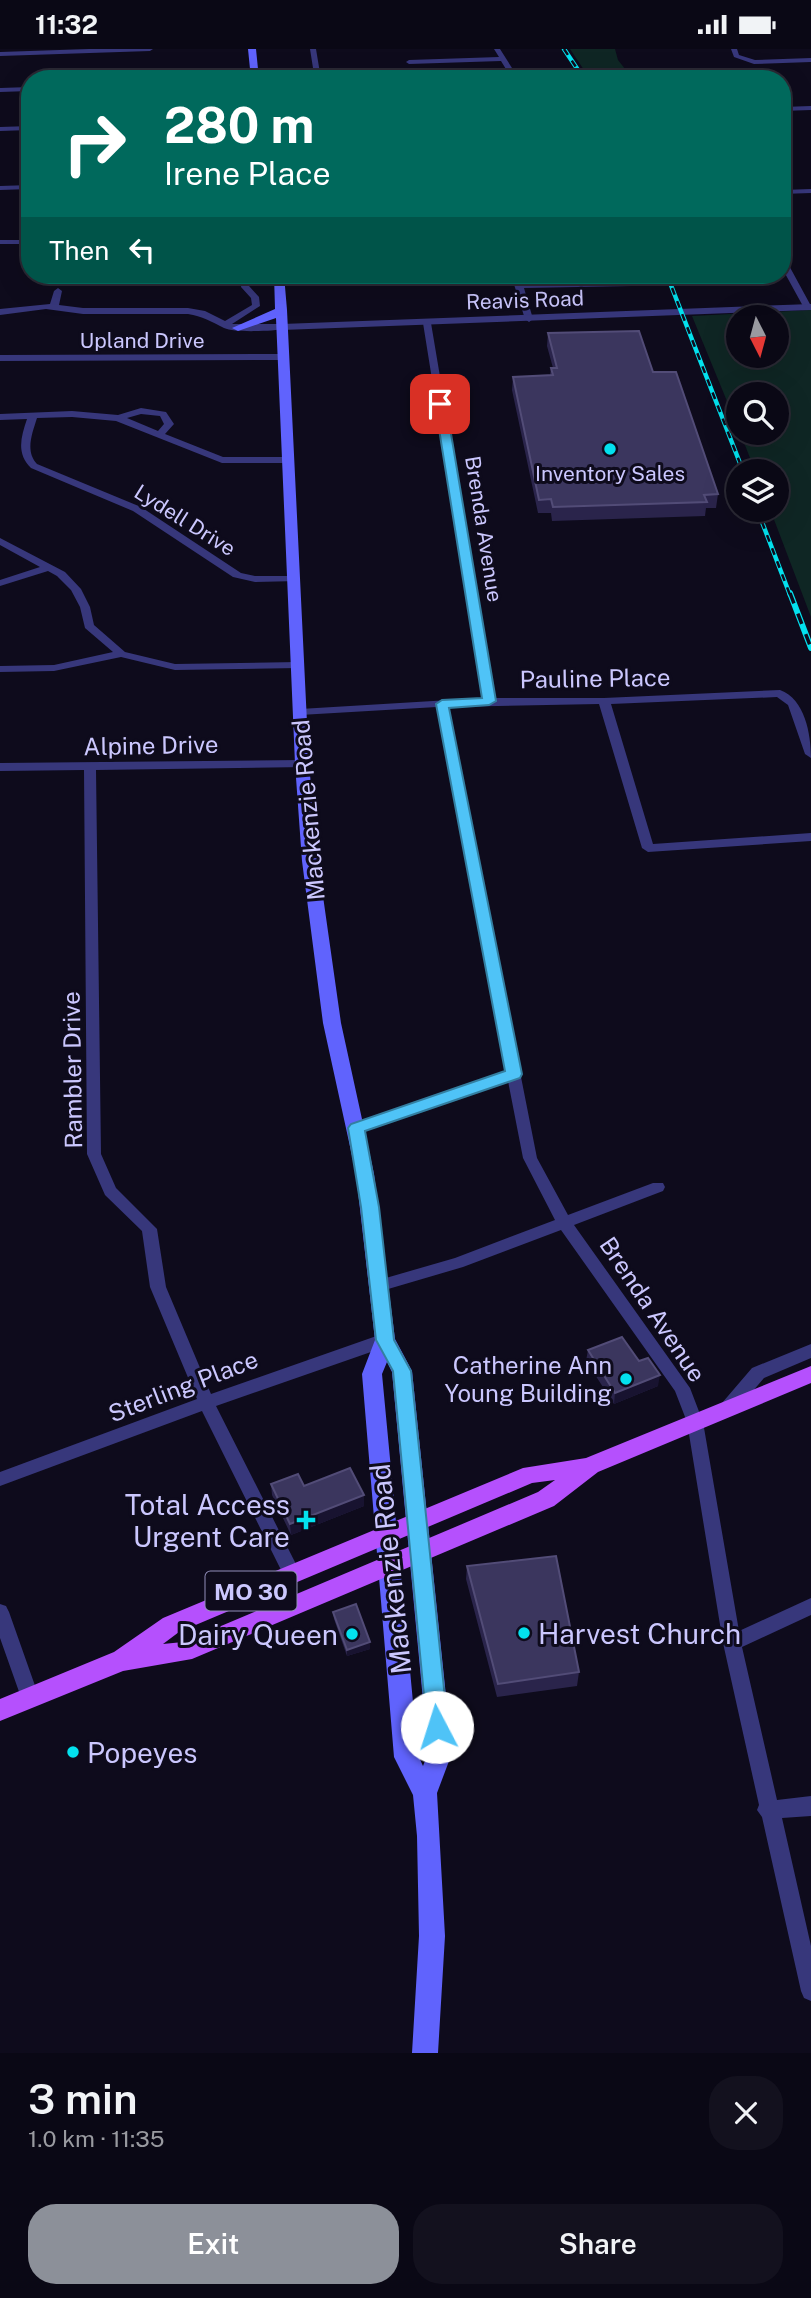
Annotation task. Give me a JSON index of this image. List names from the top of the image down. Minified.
{"streets":{"main road":["Mackenzie Road","MO 30"],"street":["Reavis Road","Upland Drive","Lydell Drive","Brenda Avenue","Pauline Place","Alpine Drive","Rambler Drive","Sterling Place"]},"crossings":[["Reavis Road","Brenda Avenue"],["Reavis Road","Mackenzie Road"],["Upland Drive","Mackenzie Road"],["Lydell Drive","Mackenzie Road"],["Brenda Avenue","Pauline Place"],["Brenda Avenue","MO 30"],["Pauline Place","Mackenzie Road"],["Alpine Drive","Mackenzie Road"],["Alpine Drive","Rambler Drive"],["Mackenzie Road","Sterling Place"],["Mackenzie Road","MO 30"],["Rambler Drive","Sterling Place"],["Rambler Drive","MO 30"]],"places":{"other":["Inventory Sales","Catherine Ann Young Building","Harvest Church","Dairy Queen","Popeyes"],"health":["Total Access Urgent Care"]},"north":"bottom","page":{"status":"11:32","turn":["280 m","Irene Place"],"then":"Then","heading":["3 min","1.0 km · 11:35"],"buttons":["Exit","Share"]}}
